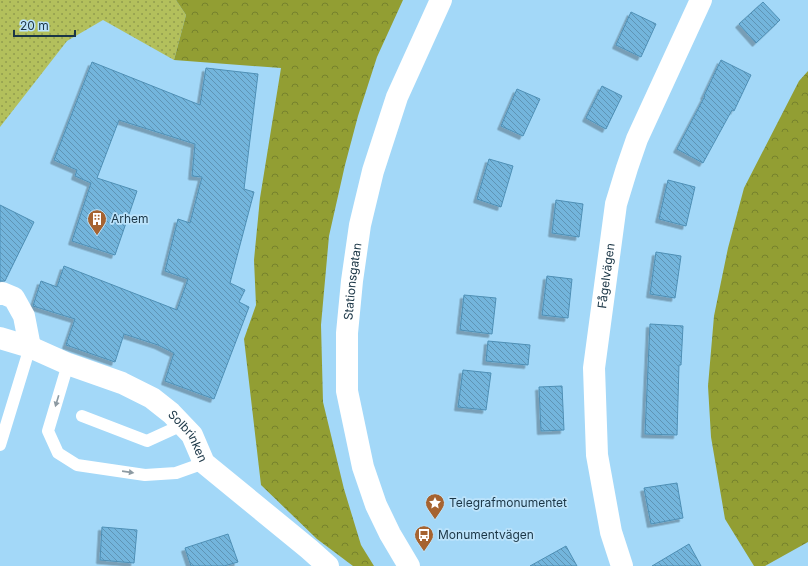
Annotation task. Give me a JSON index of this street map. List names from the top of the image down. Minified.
{"streets":{"street":["Fågelvägen","Stationsgatan","Solbrinken"]},"places":{"building":["Arhem"],"place":["Telegrafmonumentet"],"bus stop":["Monumentvägen"]},"scale_bar":"20 m"}
